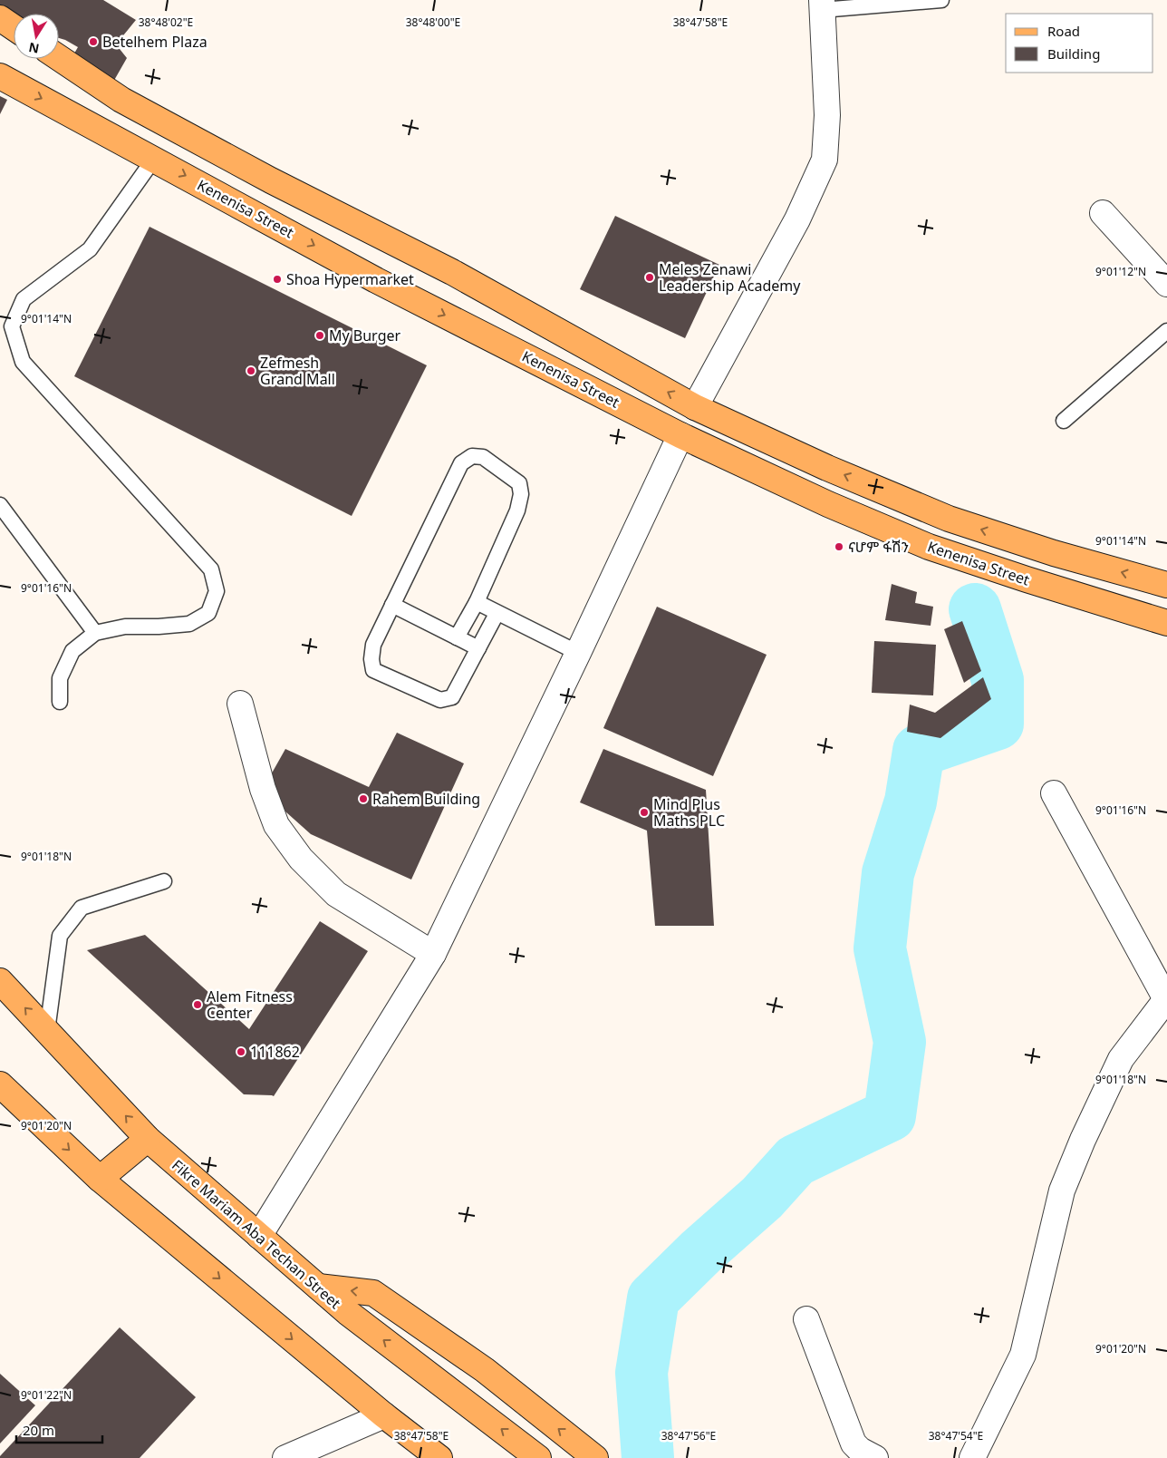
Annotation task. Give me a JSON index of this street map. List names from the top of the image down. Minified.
{"streets":{"main road":["Kenenisa Street","Fikre Mariam Aba Techan Street"]},"places":["Betelhem Plaza","Meles Zenawi Leadership Academy","Shoa Hypermarket","My Burger","Zefmesh Grand Mall","ናሆም ፋሽን","Rahem Building","Mind Plus Maths PLC","Alem Fitness Center","111862"],"legend":["Road","Building"],"scale_bar":"20 m","north":"bottom","coordinates":["38°48'02\"E","38°48'00\"E","38°47'58\"E","9°01'12\"N","9°01'14\"N","9°01'16\"N","9°01'18\"N","9°01'20\"N","9°01'22\"N","38°47'56\"E","38°47'54\"E"]}
